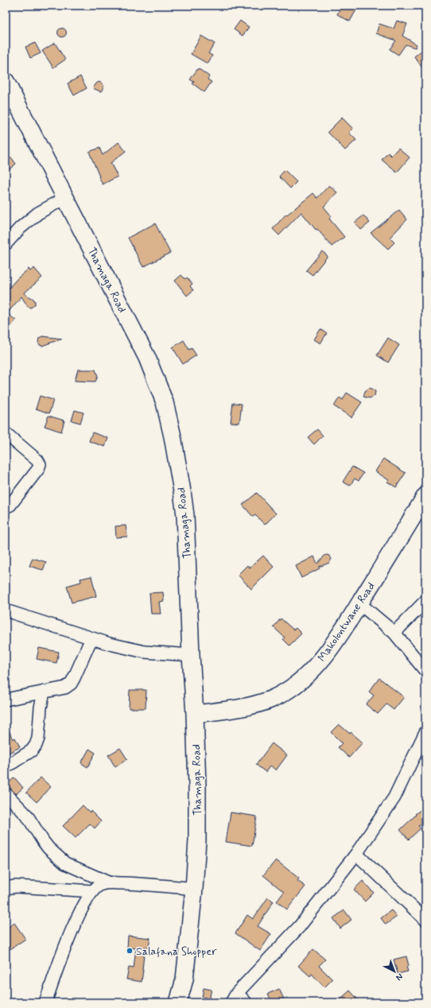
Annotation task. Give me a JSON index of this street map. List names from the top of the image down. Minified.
{"streets":{"main road":["Thamaga Road","Makolontwane Road"]},"crossings":[["Thamaga Road","Makolontwane Road"]],"places":["Salafana Shopper"],"north":"bottom right"}
